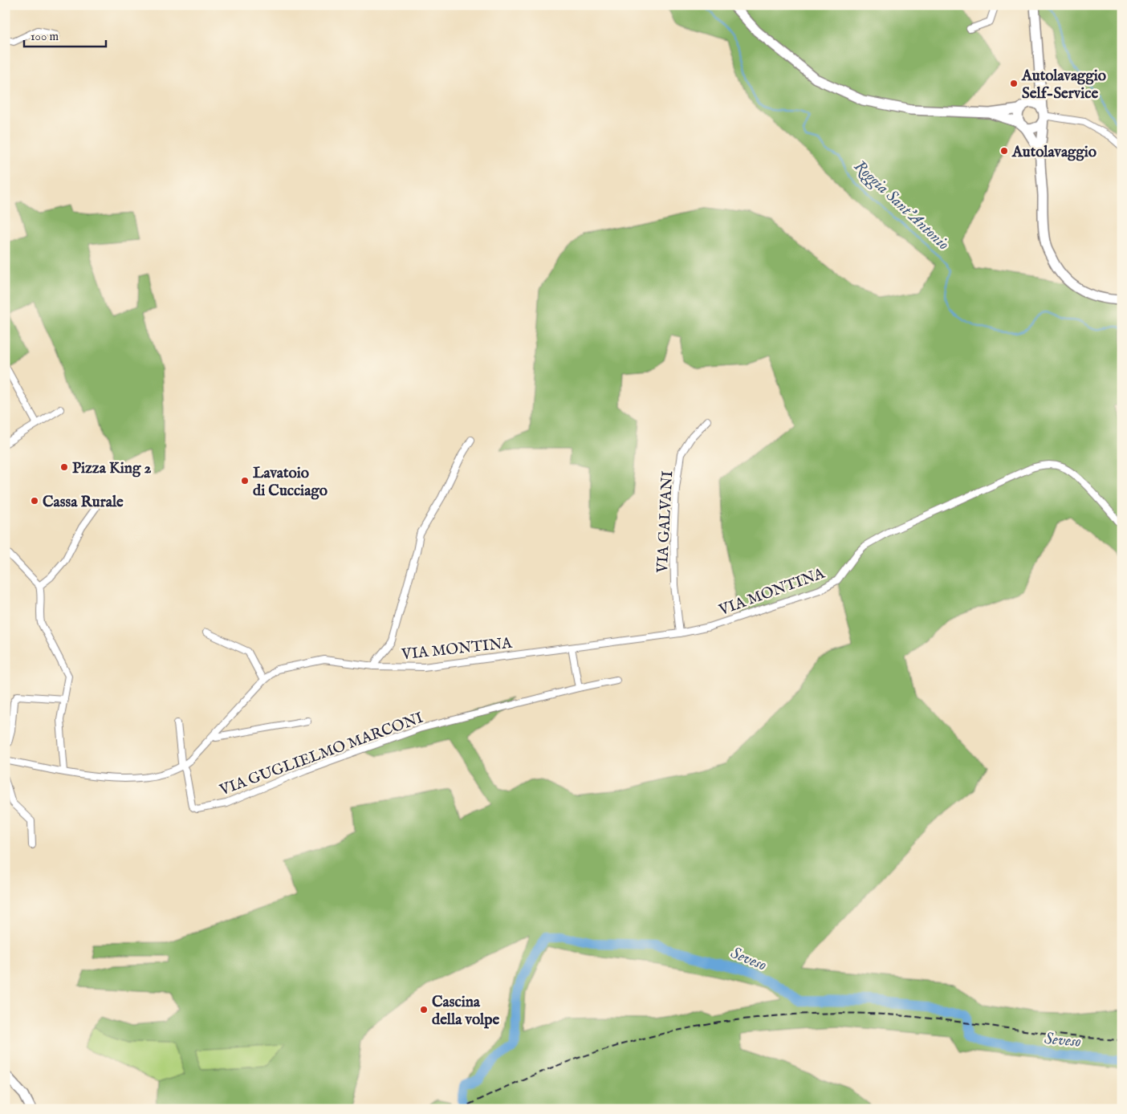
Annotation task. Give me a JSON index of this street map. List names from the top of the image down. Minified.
{"streets":{"street":["VIA GALVANI","VIA MONTINA","VIA GUGLIELMO MARCONI"]},"crossings":[["VIA GALVANI","VIA MONTINA"],["VIA MONTINA","VIA GUGLIELMO MARCONI"]],"water":["Roggia Sant'Antonio","Seveso"],"places":["Autolavaggio Self-Service","Autolavaggio","Pizza King 2","Lavatoio di Cucciago","Cassa Rurale","Cascina della volpe"],"scale_bar":"100 m"}
